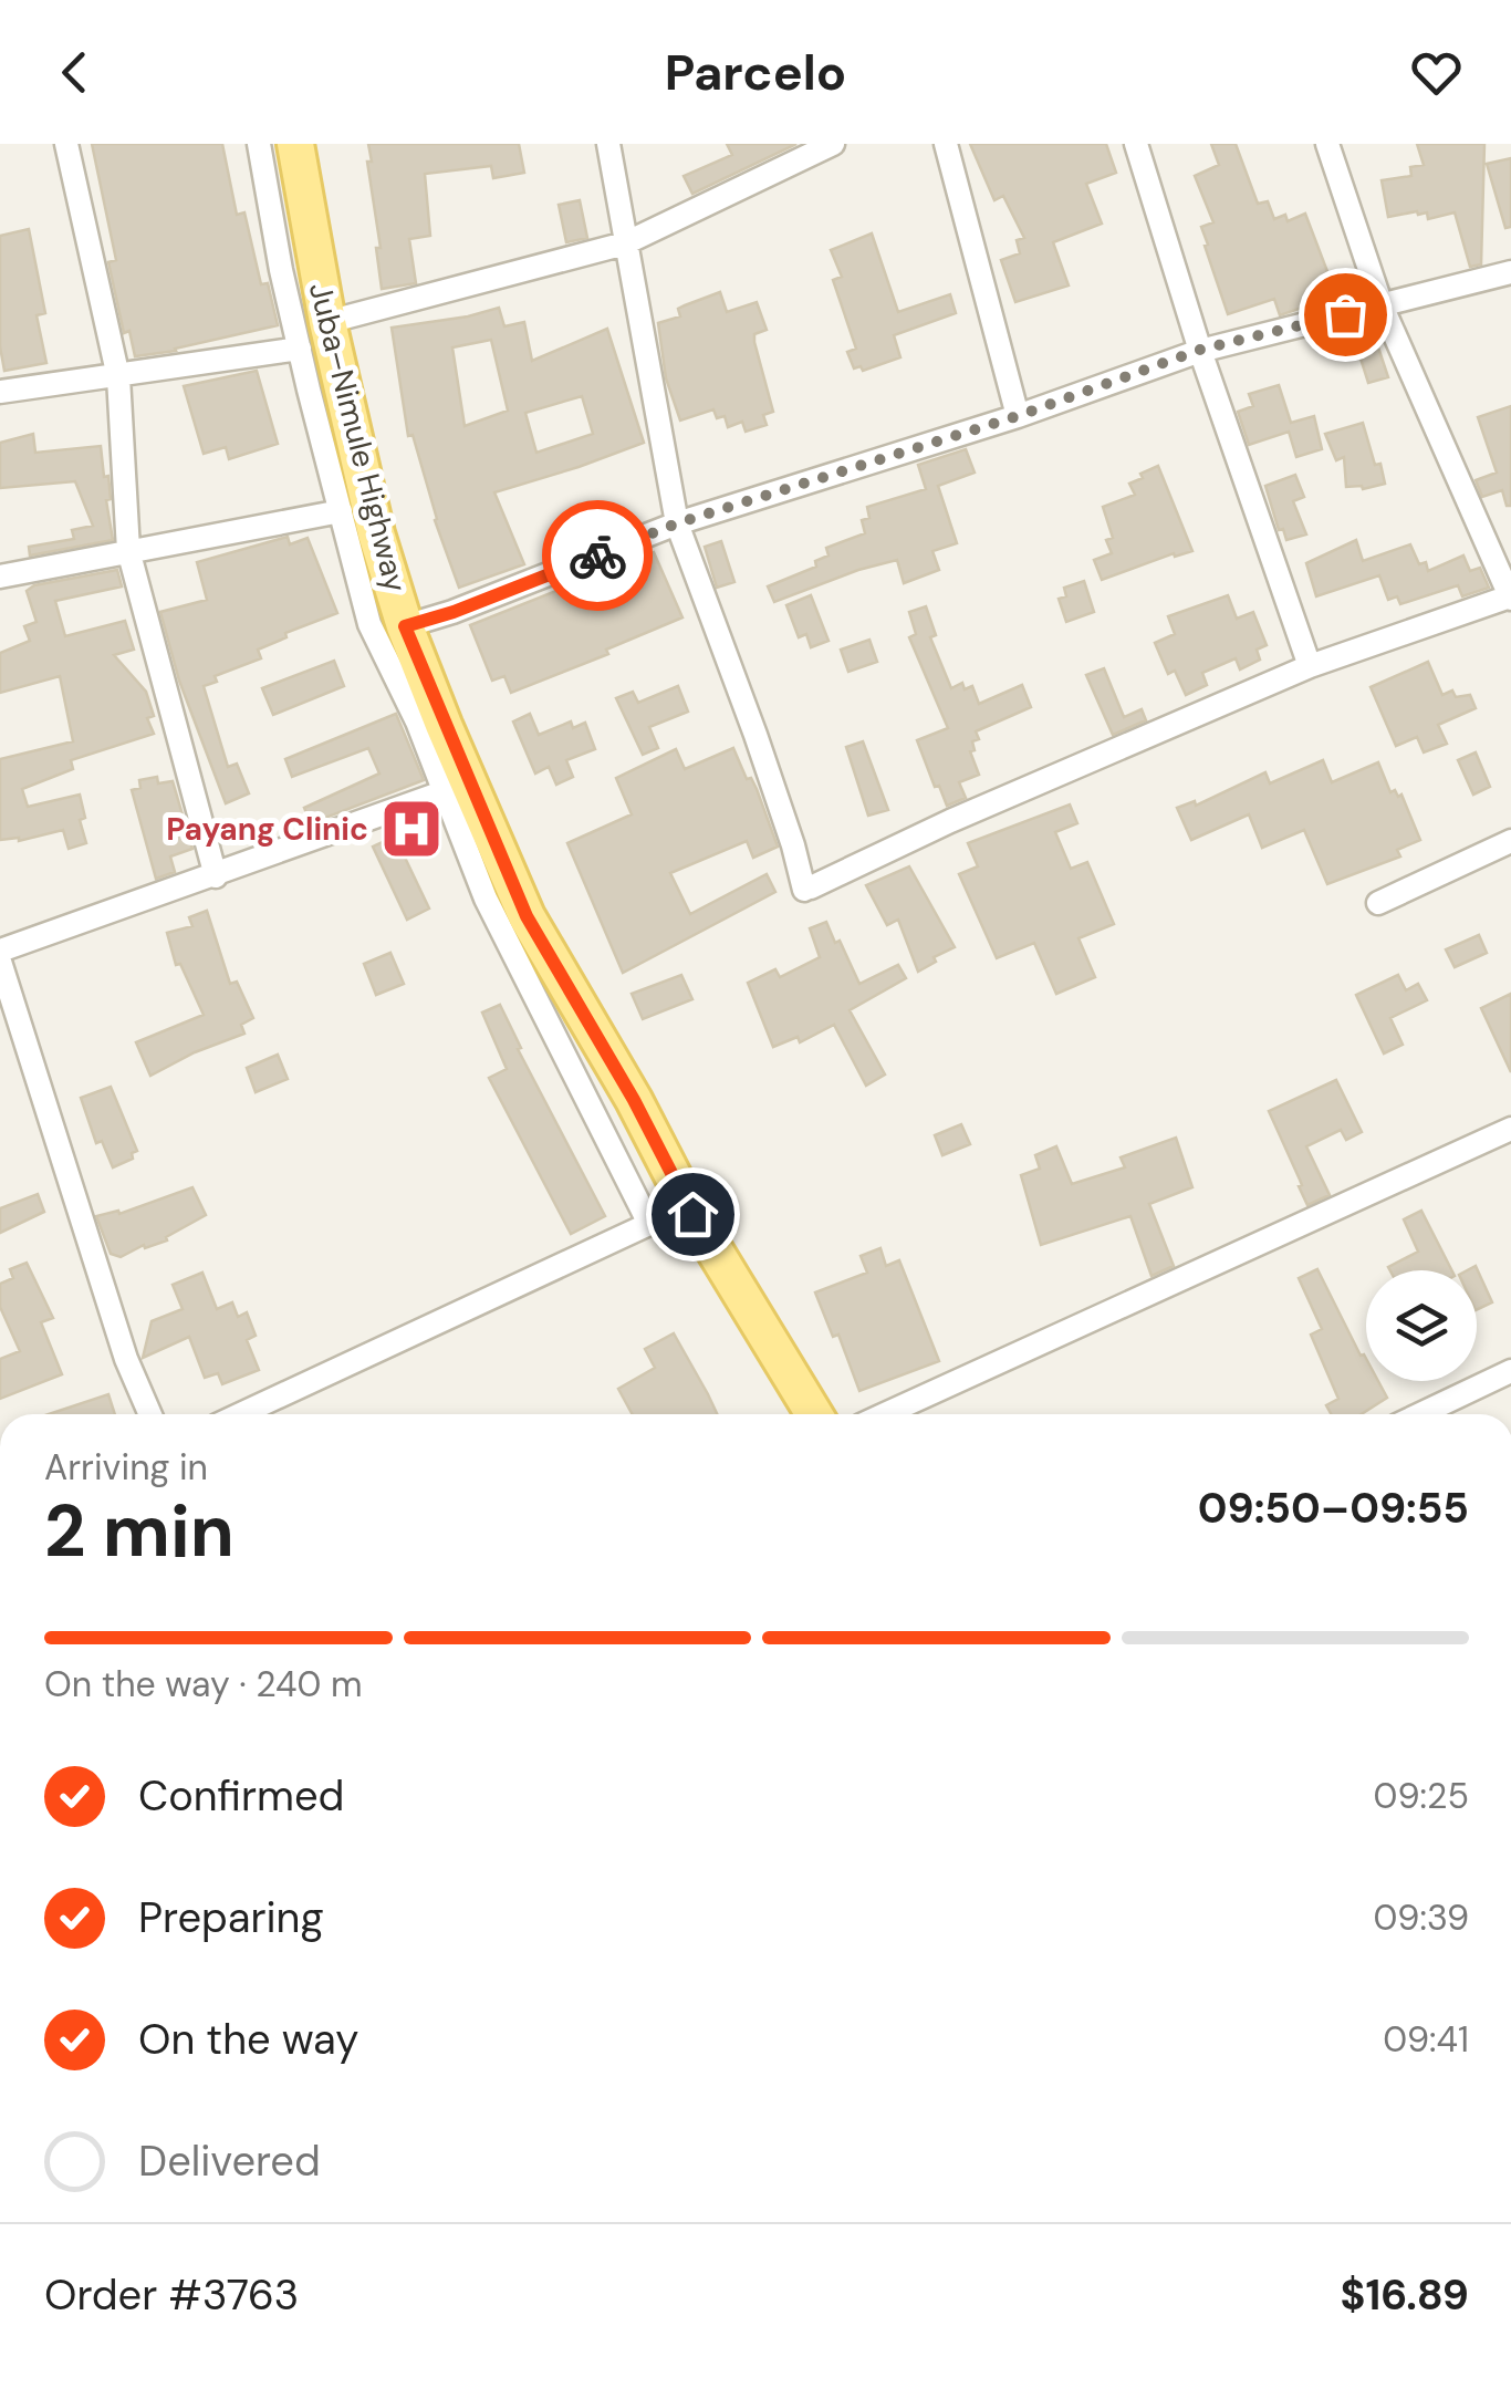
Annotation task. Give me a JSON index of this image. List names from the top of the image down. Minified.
{"streets":{"main road":["Juba–Nimule Highway"]},"places":{"hospital":["Payang Clinic"]},"page":{"header":"Parcelo","heading":["2 min","Arriving in","09:50–09:55"],"panel":["Order #3763","$16.89"],"bar":"On the way · 240 m","list":[["Confirmed","09:25"],["Preparing","09:39"],["On the way","09:41"],"Delivered"]}}
